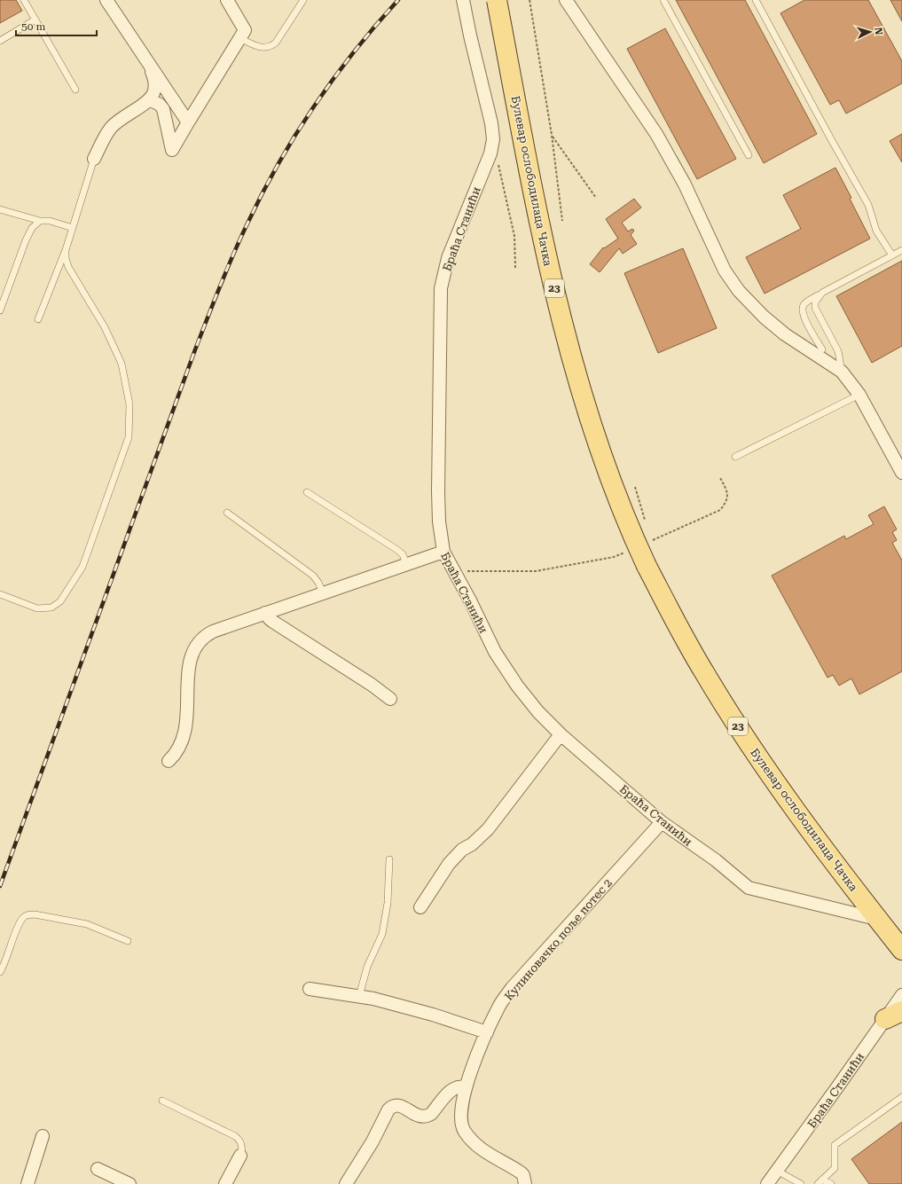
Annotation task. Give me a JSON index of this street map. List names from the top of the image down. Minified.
{"streets":{"main road":["Булевар ослободилаца Чачка","23"],"street":["Браћа Станићи","Кулиновачко поље потес 2"]},"crossings":[["Булевар ослободилаца Чачка","Браћа Станићи"],["Браћа Станићи","Кулиновачко поље потес 2"]],"scale_bar":"50 m","north":"right"}
